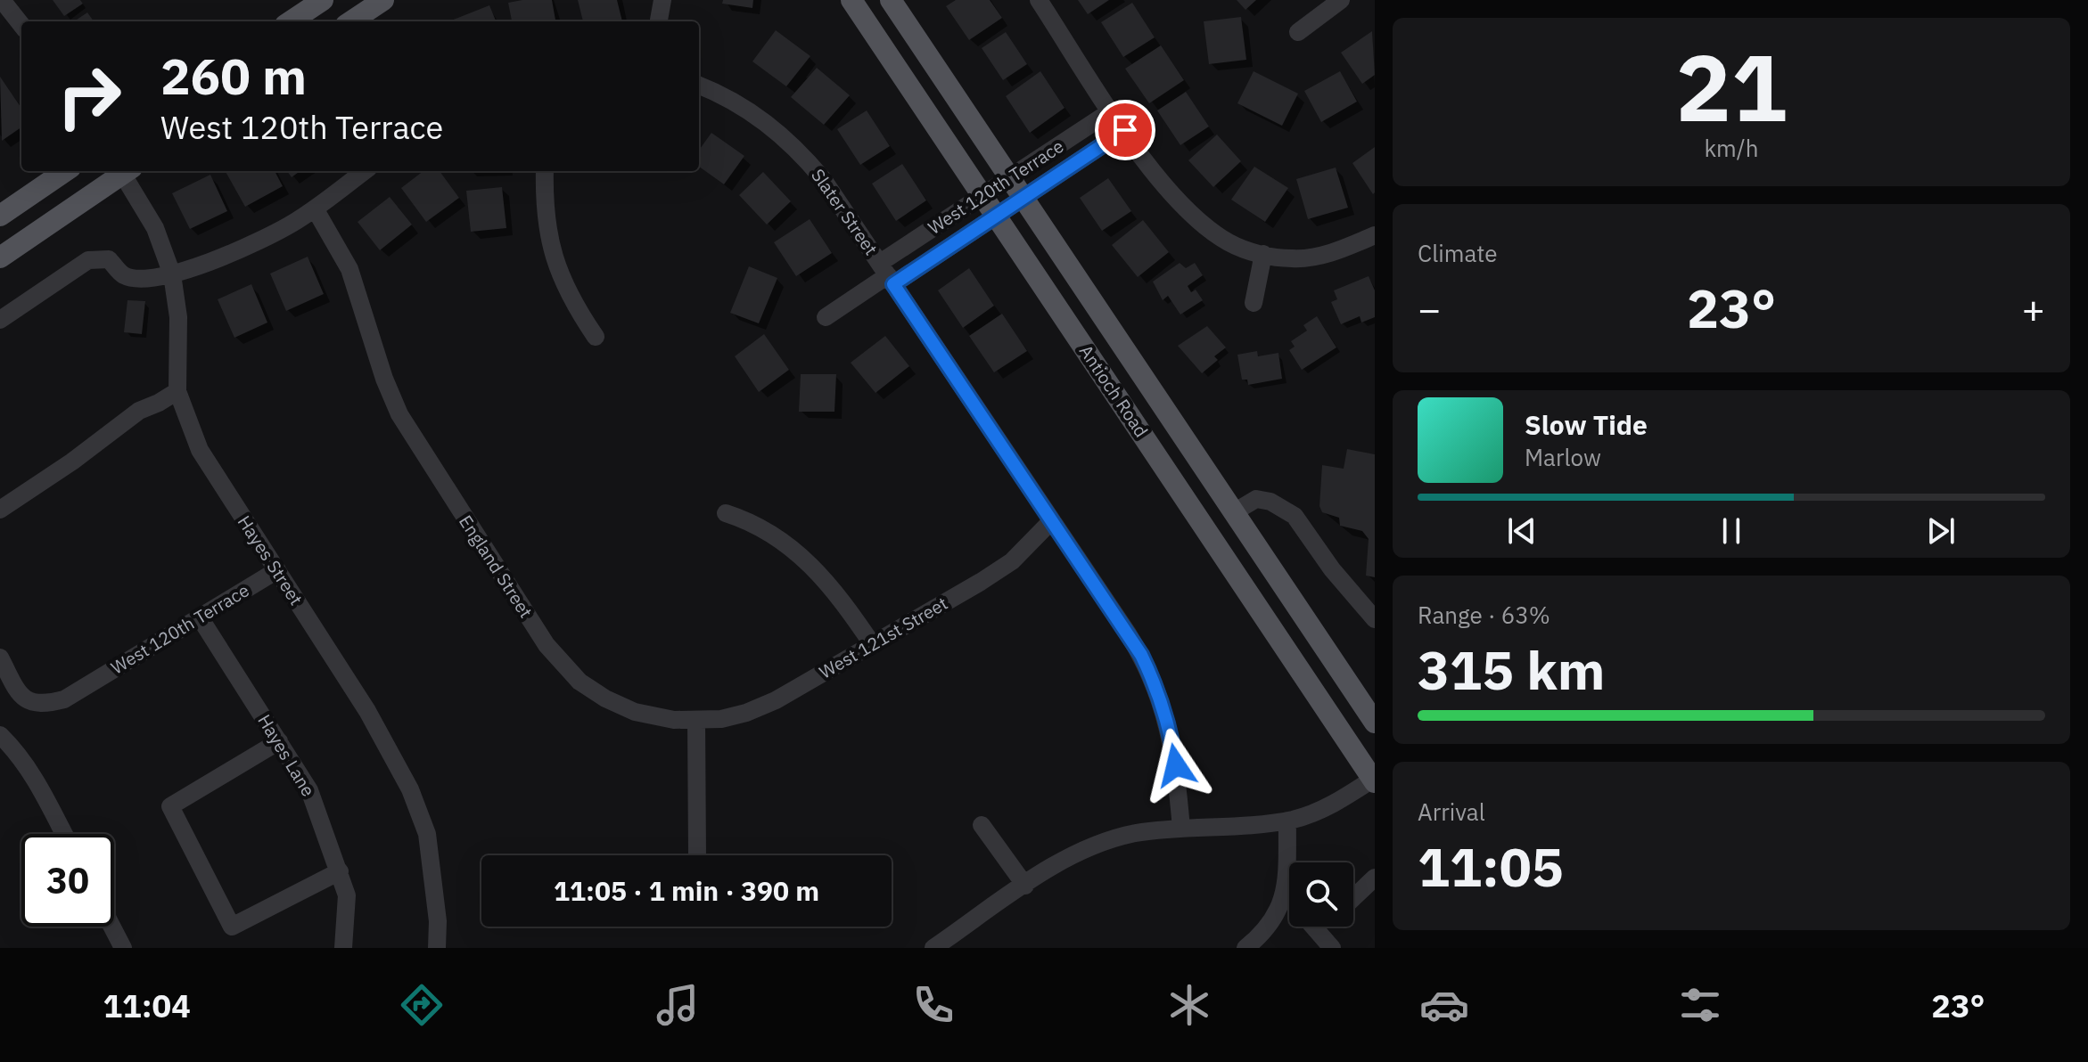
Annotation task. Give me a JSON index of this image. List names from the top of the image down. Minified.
{"streets":{"main road":["Antioch Road"],"street":["West 120th Terrace","Slater Street","Hayes Street","England Street","West 121st Street","Hayes Lane"]},"crossings":[["West 120th Terrace","Slater Street"],["West 120th Terrace","Antioch Road"],["West 120th Terrace","Hayes Street"],["West 120th Terrace","Hayes Lane"],["Slater Street","West 121st Street"],["England Street","West 121st Street"]],"page":{"tile":[["21","km/h"],"Climate",["Range · 63%","315 km"],["Arrival","11:05"]],"turn":["260 m","West 120th Terrace"],"heat":["−","23°","+"],"song":["Slow Tide","Marlow"],"limit":"30","trip":"11:05 · 1 min · 390 m","tabs":["11:04","23°"]}}
